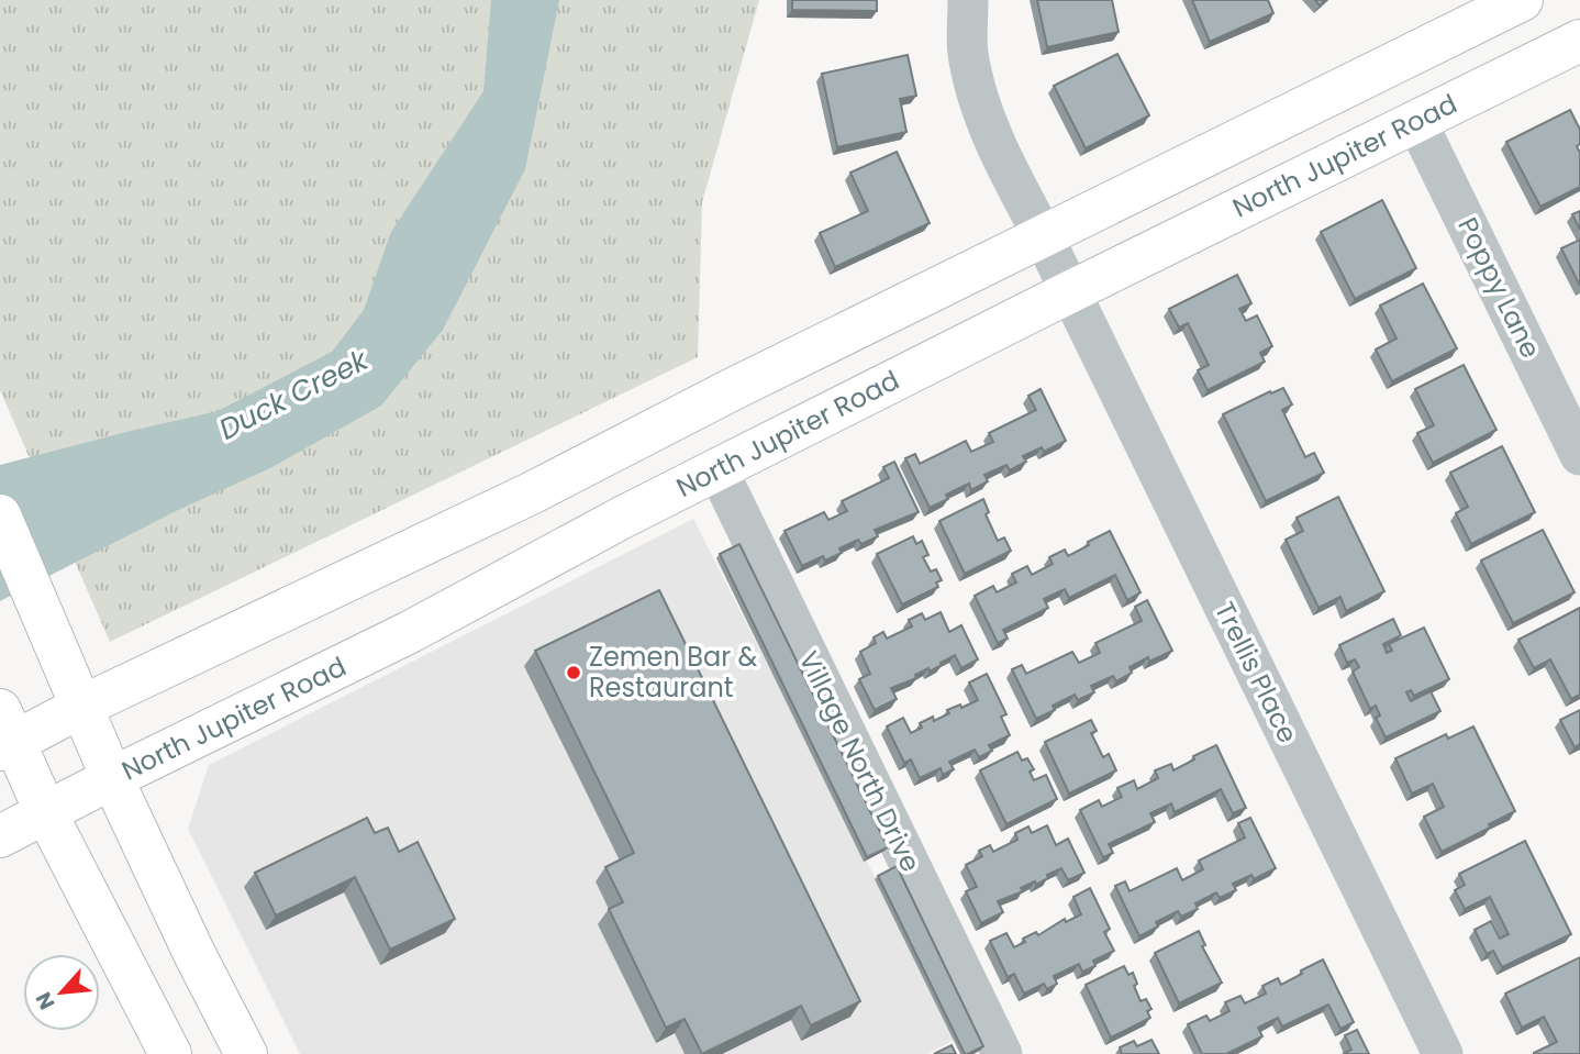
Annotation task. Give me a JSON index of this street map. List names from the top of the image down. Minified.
{"streets":{"main road":["North Jupiter Road"],"street":["Poppy Lane","Trellis Place","Village North Drive"]},"crossings":[["North Jupiter Road","Poppy Lane"],["North Jupiter Road","Trellis Place"],["North Jupiter Road","Village North Drive"]],"water":["Duck Creek"],"places":["Zemen Bar & Restaurant"],"north":"bottom left"}
